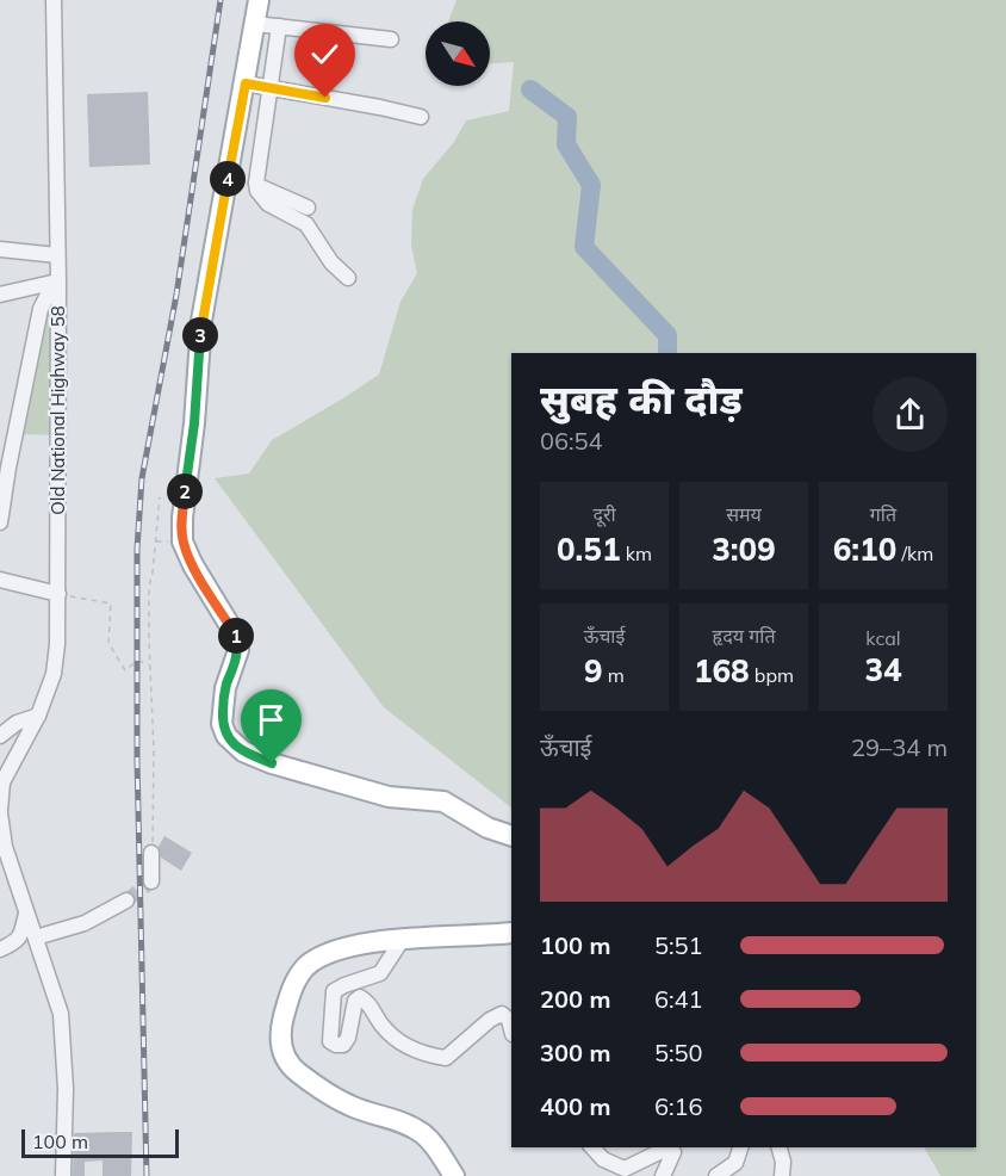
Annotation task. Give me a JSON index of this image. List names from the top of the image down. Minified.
{"streets":{"street":["Old National Highway 58"]},"scale_bar":"100 m","north":"bottom right","page":{"pins":["4","3","2","1"],"heading":["सुबह की दौड़","06:54"],"stats":[["दूरी","0.51 km"],["समय","3:09"],["गति","6:10 /km"],["ऊँचाई","9 m"],["हृदय गति","168 bpm"],["kcal","34"]],"chart":["ऊँचाई","29–34 m"],"list":[{"name":"100 m","note":"5:51"},{"name":"200 m","note":"6:41"},{"name":"300 m","note":"5:50"},{"name":"400 m","note":"6:16"}],"scale":"100 m"}}
